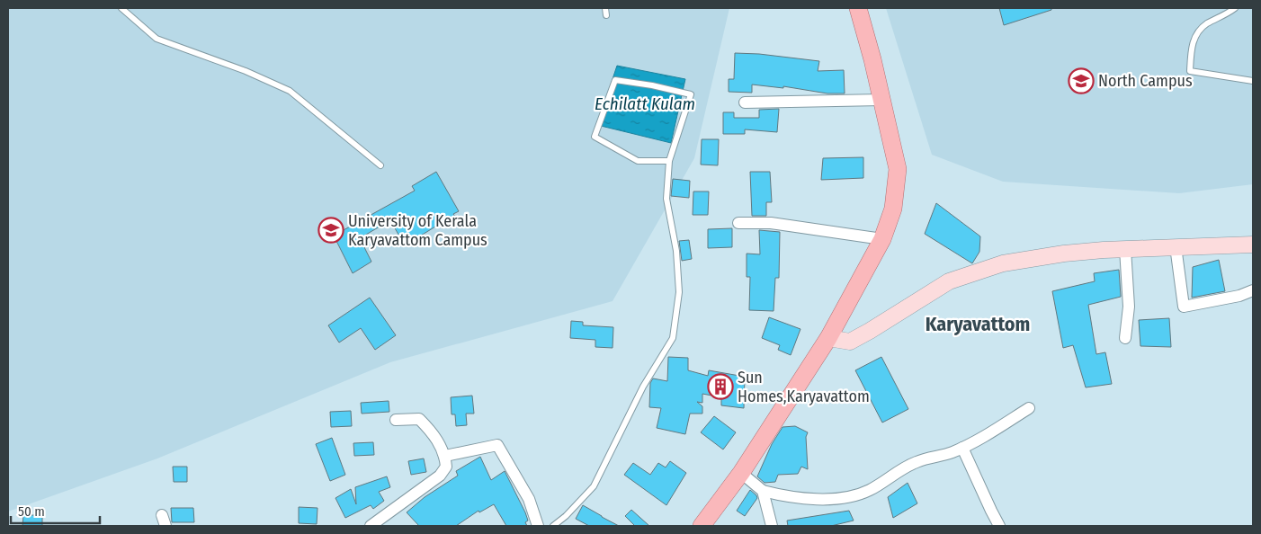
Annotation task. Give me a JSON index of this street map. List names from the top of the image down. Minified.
{"districts":["Karyavattom"],"water":["Echilatt Kulam"],"places":{"school or university":["North Campus","University of Kerala Karyavattom Campus"],"building":["Sun Homes,Karyavattom"]},"scale_bar":"50 m"}
